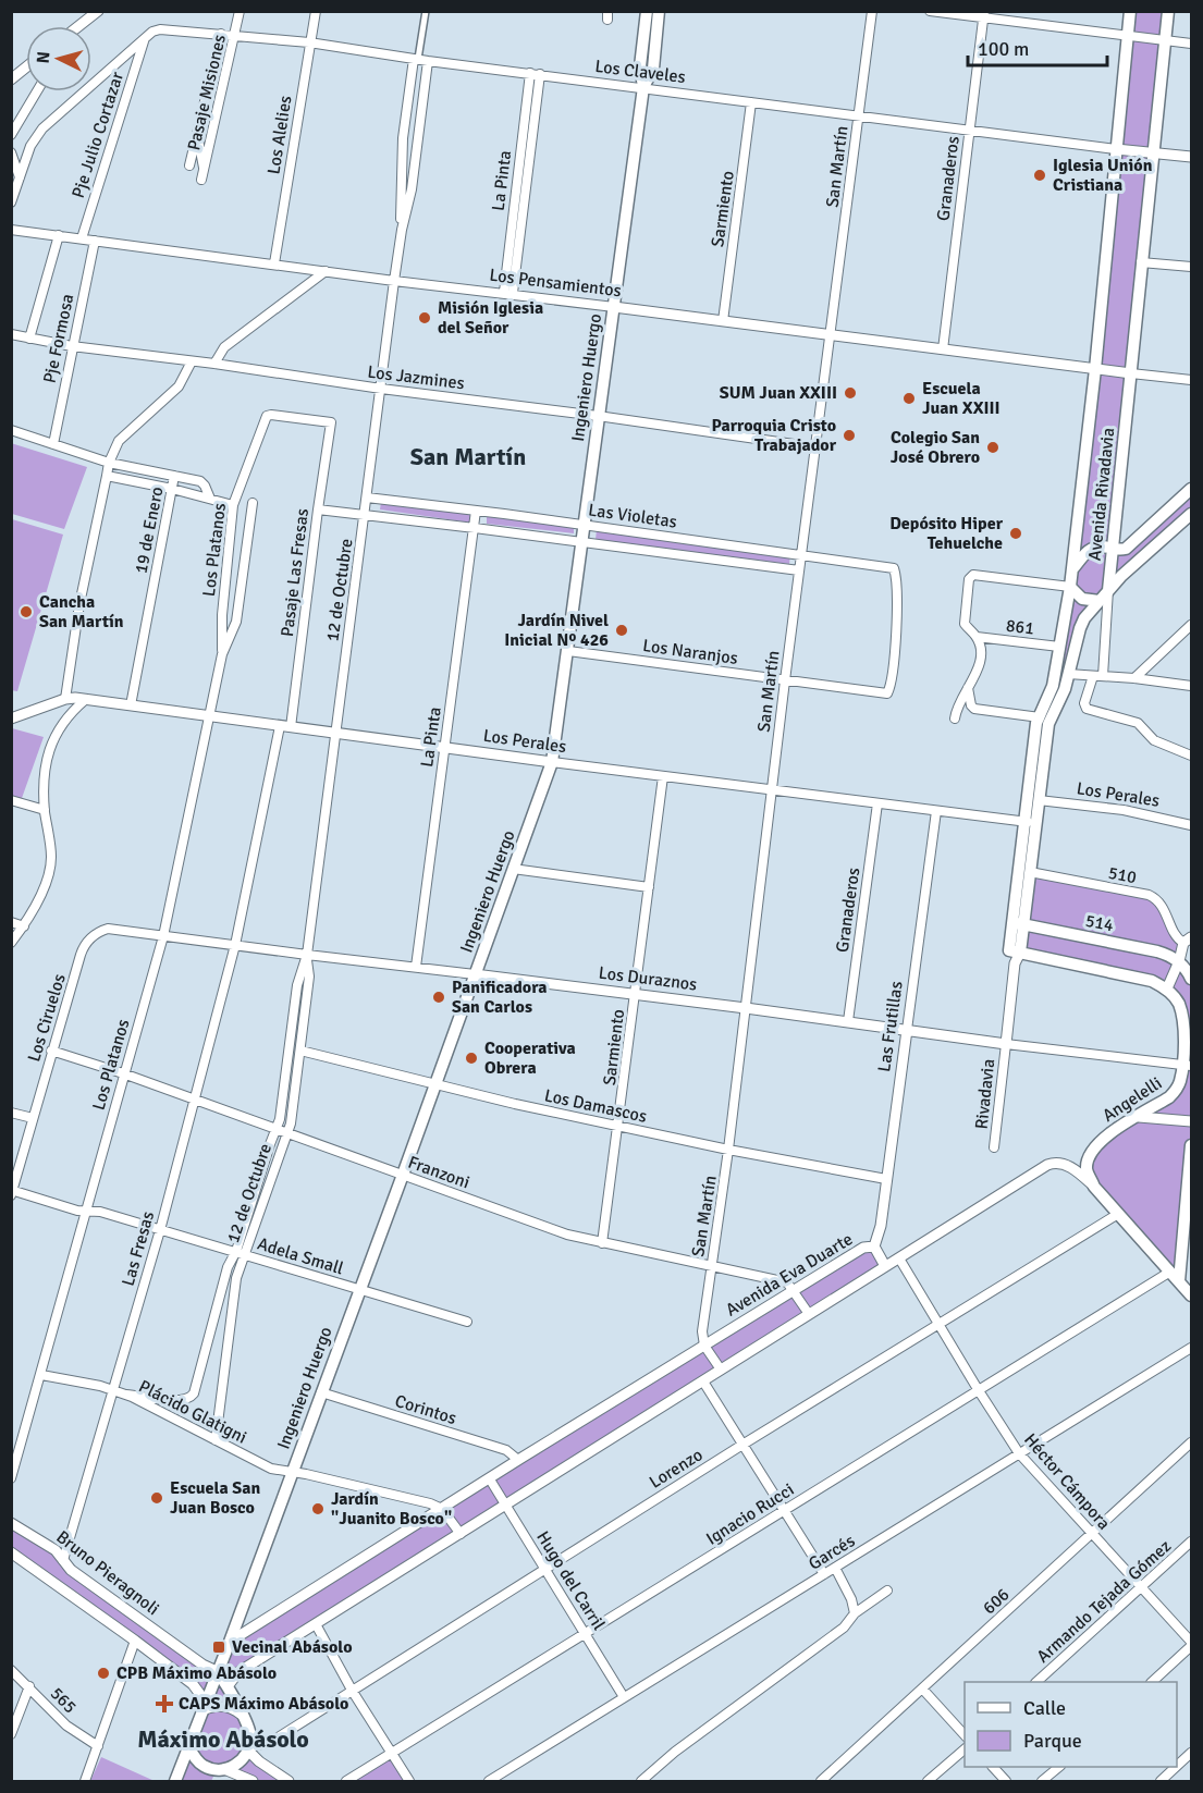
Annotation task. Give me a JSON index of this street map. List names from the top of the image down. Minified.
{"streets":{"main road":["Ingeniero Huergo","Avenida Rivadavia","514","Angelelli"],"street":["Los Claveles","Pasaje Misiones","Pje Julio Cortazar","Los Alelies","San Martín","Granaderos","La Pinta","Sarmiento","Los Pensamientos","Pje Formosa","Los Jazmines","Las Violetas","19 de Enero","Los Platanos","Pasaje Las Fresas","12 de Octubre","861","Los Naranjos","Los Perales","510","Los Duraznos","Los Ciruelos","Las Frutillas","Rivadavia","Los Damascos","Franzoni","Las Fresas","Adela Small","Avenida Eva Duarte","Corintos","Plácido Glatigni","Lorenzo","Héctor Cámpora","Ignacio Rucci","Garcés","Bruno Pieragnoli","Hugo del Carril","606","Armando Tejada Gómez","565"]},"crossings":[["Los Claveles","Pasaje Misiones"],["Los Claveles","Pje Julio Cortazar"],["Los Claveles","Los Alelies"],["Los Claveles","San Martín"],["Los Claveles","Granaderos"],["Los Claveles","La Pinta"],["Los Claveles","Sarmiento"],["Los Claveles","Ingeniero Huergo"],["Los Claveles","Avenida Rivadavia"],["Los Claveles","12 de Octubre"],["Pje Julio Cortazar","Los Pensamientos"],["Los Alelies","Los Pensamientos"],["San Martín","Los Pensamientos"],["San Martín","Los Jazmines"],["San Martín","Las Violetas"],["San Martín","Los Naranjos"],["San Martín","Los Perales"],["San Martín","Los Duraznos"],["San Martín","Los Damascos"],["San Martín","Franzoni"],["San Martín","Avenida Eva Duarte"],["Granaderos","Los Pensamientos"],["Granaderos","Los Perales"],["Granaderos","Los Duraznos"],["La Pinta","Los Pensamientos"],["La Pinta","Las Violetas"],["La Pinta","Los Perales"],["La Pinta","Los Duraznos"],["Sarmiento","Los Pensamientos"],["Sarmiento","Los Perales"],["Sarmiento","Los Duraznos"],["Sarmiento","Los Damascos"],["Sarmiento","Franzoni"],["Los Pensamientos","Pje Formosa"],["Los Pensamientos","Ingeniero Huergo"],["Los Pensamientos","Avenida Rivadavia"],["Los Pensamientos","12 de Octubre"],["Pje Formosa","Los Jazmines"],["Los Jazmines","Ingeniero Huergo"],["Los Jazmines","12 de Octubre"],["Ingeniero Huergo","Las Violetas"],["Ingeniero Huergo","Los Naranjos"],["Ingeniero Huergo","Los Perales"],["Ingeniero Huergo","Los Duraznos"],["Ingeniero Huergo","Los Damascos"],["Ingeniero Huergo","Franzoni"],["Ingeniero Huergo","Adela Small"],["Ingeniero Huergo","Avenida Eva Duarte"],["Ingeniero Huergo","Corintos"],["Ingeniero Huergo","Plácido Glatigni"],["Ingeniero Huergo","Lorenzo"],["Ingeniero Huergo","Bruno Pieragnoli"],["Avenida Rivadavia","861"],["Avenida Rivadavia","Los Perales"],["Avenida Rivadavia","510"],["Avenida Rivadavia","514"],["Avenida Rivadavia","Los Duraznos"],["Avenida Rivadavia","Rivadavia"],["Las Violetas","Pasaje Las Fresas"],["Las Violetas","12 de Octubre"],["Las Violetas","Los Naranjos"],["19 de Enero","Los Perales"],["Los Platanos","Pasaje Las Fresas"],["Los Platanos","Los Perales"],["Los Platanos","Los Duraznos"],["Los Platanos","Franzoni"],["Los Platanos","Adela Small"],["Los Platanos","Plácido Glatigni"],["Pasaje Las Fresas","Los Perales"],["12 de Octubre","Los Perales"],["12 de Octubre","Los Duraznos"],["12 de Octubre","Los Damascos"],["12 de Octubre","Franzoni"],["12 de Octubre","Adela Small"],["12 de Octubre","Plácido Glatigni"],["Los Perales","Las Frutillas"],["Los Duraznos","Los Ciruelos"],["Los Duraznos","Las Frutillas"],["Los Duraznos","Rivadavia"],["Los Duraznos","Angelelli"],["Los Duraznos","Las Fresas"],["Los Ciruelos","Franzoni"],["Los Ciruelos","Adela Small"],["Las Frutillas","Los Damascos"],["Las Frutillas","Avenida Eva Duarte"],["Franzoni","Las Fresas"],["Franzoni","Avenida Eva Duarte"],["Las Fresas","Adela Small"],["Las Fresas","Plácido Glatigni"],["Las Fresas","Bruno Pieragnoli"],["Avenida Eva Duarte","Corintos"],["Avenida Eva Duarte","Plácido Glatigni"],["Avenida Eva Duarte","Hugo del Carril"],["Lorenzo","Héctor Cámpora"],["Lorenzo","Bruno Pieragnoli"],["Lorenzo","Hugo del Carril"],["Héctor Cámpora","Ignacio Rucci"],["Héctor Cámpora","Garcés"],["Héctor Cámpora","606"],["Héctor Cámpora","Armando Tejada Gómez"],["Ignacio Rucci","Hugo del Carril"],["Garcés","Hugo del Carril"]],"districts":["San Martín","Máximo Abásolo"],"places":{"other":["Iglesia Unión Cristiana","Misión Iglesia del Señor","SUM Juan XXIII","Escuela Juan XXIII","Parroquia Cristo Trabajador","Colegio San José Obrero","Depósito Hiper Tehuelche","Cancha San Martín","Jardín Nivel Inicial Nº 426","Panificadora San Carlos","Cooperativa Obrera","Escuela San Juan Bosco","Jardín \"Juanito Bosco\"","CPB Máximo Abásolo"],"transit":["Vecinal Abásolo"],"health":["CAPS Máximo Abásolo"]},"legend":["Calle","Parque"],"scale_bar":"100 m","north":"left"}
